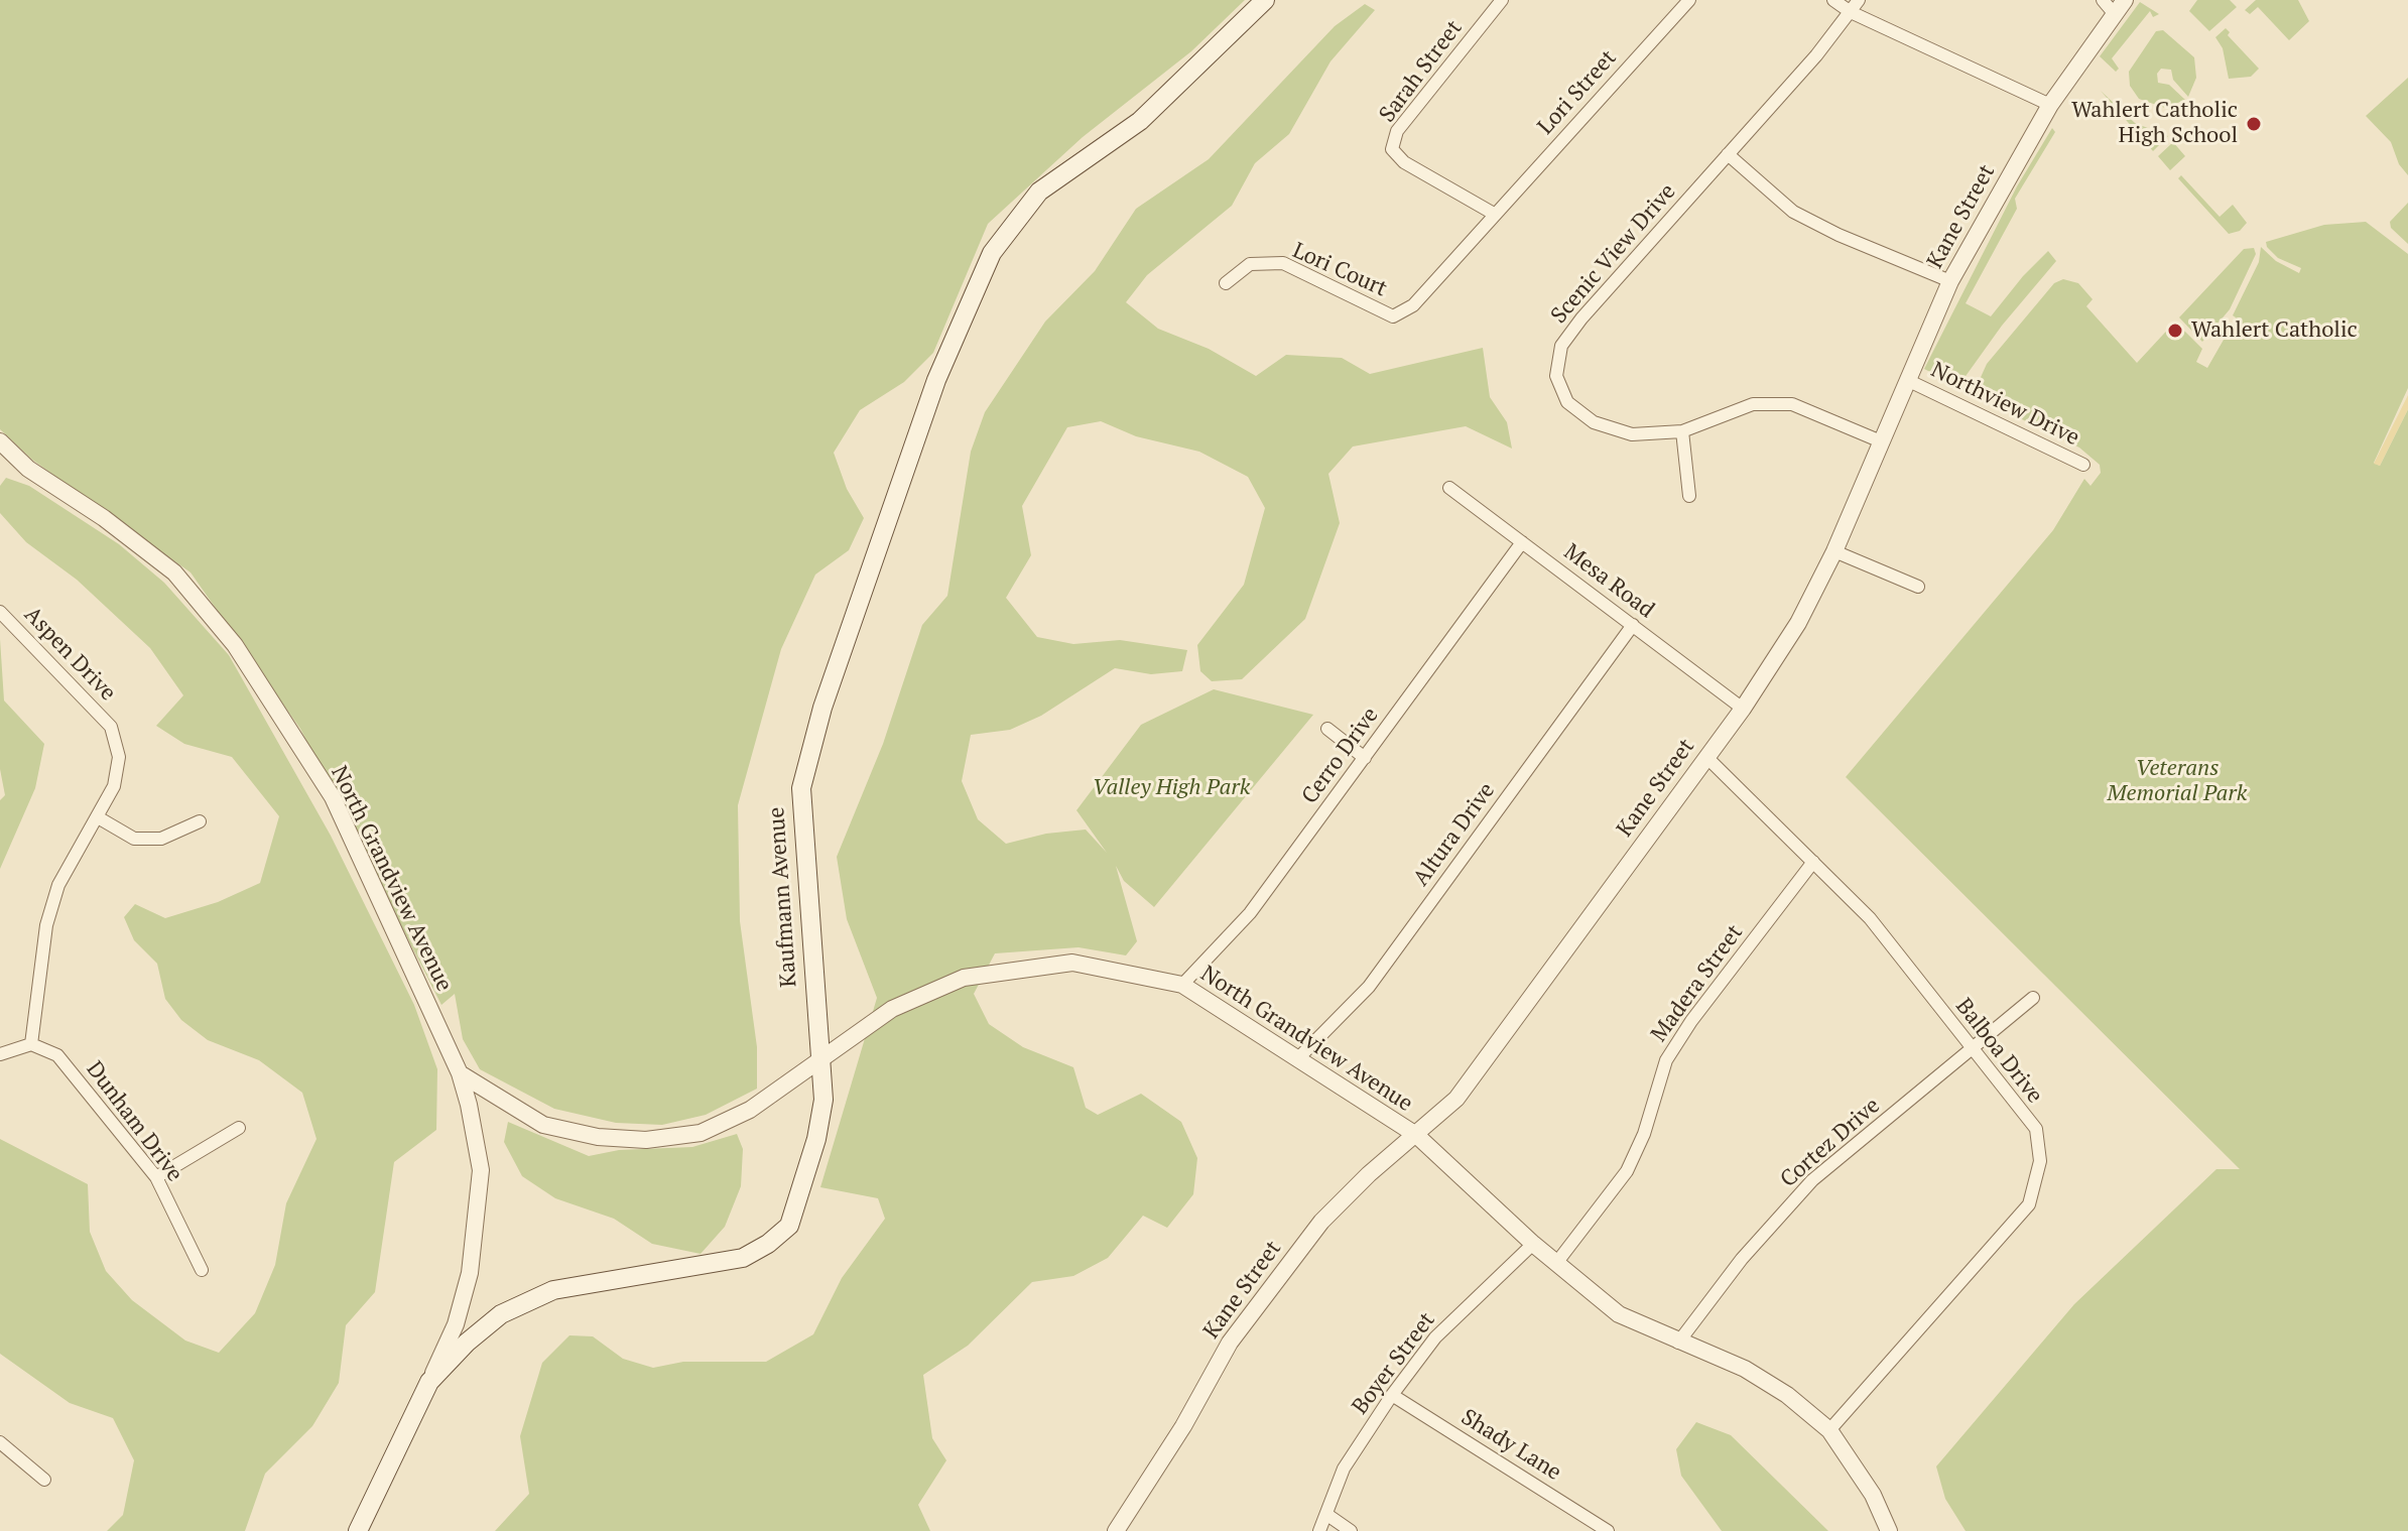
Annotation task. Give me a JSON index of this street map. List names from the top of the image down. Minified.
{"streets":{"main road":["Kaufmann Avenue"],"street":["Sarah Street","Lori Street","Kane Street","Scenic View Drive","Lori Court","Northview Drive","Mesa Road","Aspen Drive","Cerro Drive","Altura Drive","North Grandview Avenue","Madera Street","Balboa Drive","Dunham Drive","Cortez Drive","Boyer Street","Shady Lane"]},"crossings":[["Sarah Street","Lori Street"],["Sarah Street","Lori Court"],["Lori Street","Lori Court"],["Kane Street","Scenic View Drive"],["Kane Street","Northview Drive"],["Kane Street","Mesa Road"],["Kane Street","North Grandview Avenue"],["Kane Street","Balboa Drive"],["Mesa Road","Cerro Drive"],["Mesa Road","Altura Drive"],["Aspen Drive","Dunham Drive"],["Cerro Drive","North Grandview Avenue"],["Altura Drive","North Grandview Avenue"],["North Grandview Avenue","Kaufmann Avenue"],["North Grandview Avenue","Madera Street"],["North Grandview Avenue","Balboa Drive"],["North Grandview Avenue","Cortez Drive"],["North Grandview Avenue","Boyer Street"],["Madera Street","Balboa Drive"],["Balboa Drive","Cortez Drive"],["Boyer Street","Shady Lane"]],"parks":["Veterans Memorial Park","Valley High Park"],"places":["Wahlert Catholic High School","Wahlert Catholic"]}
